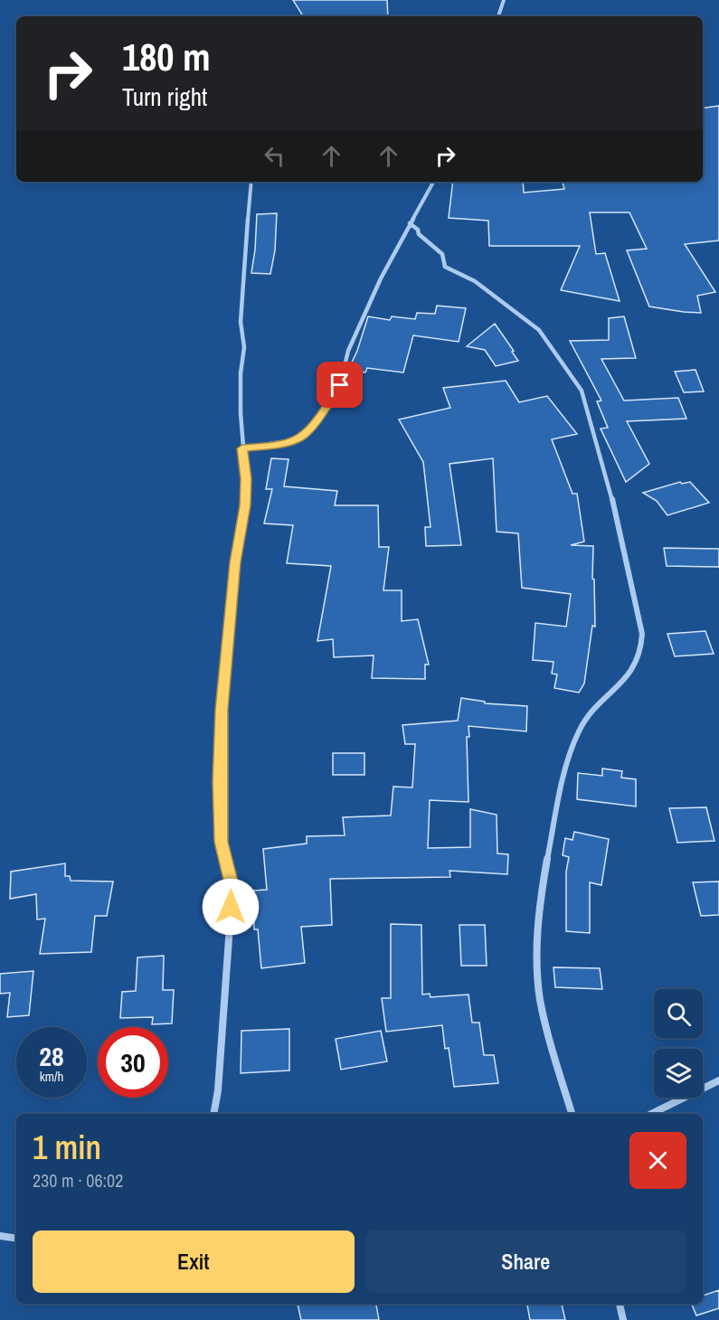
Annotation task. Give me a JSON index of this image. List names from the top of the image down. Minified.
{"page":{"turn":["180 m","Turn right"],"speed":"28 km/h","limit":"30","heading":["1 min","230 m · 06:02"],"buttons":["Exit","Share"]}}
